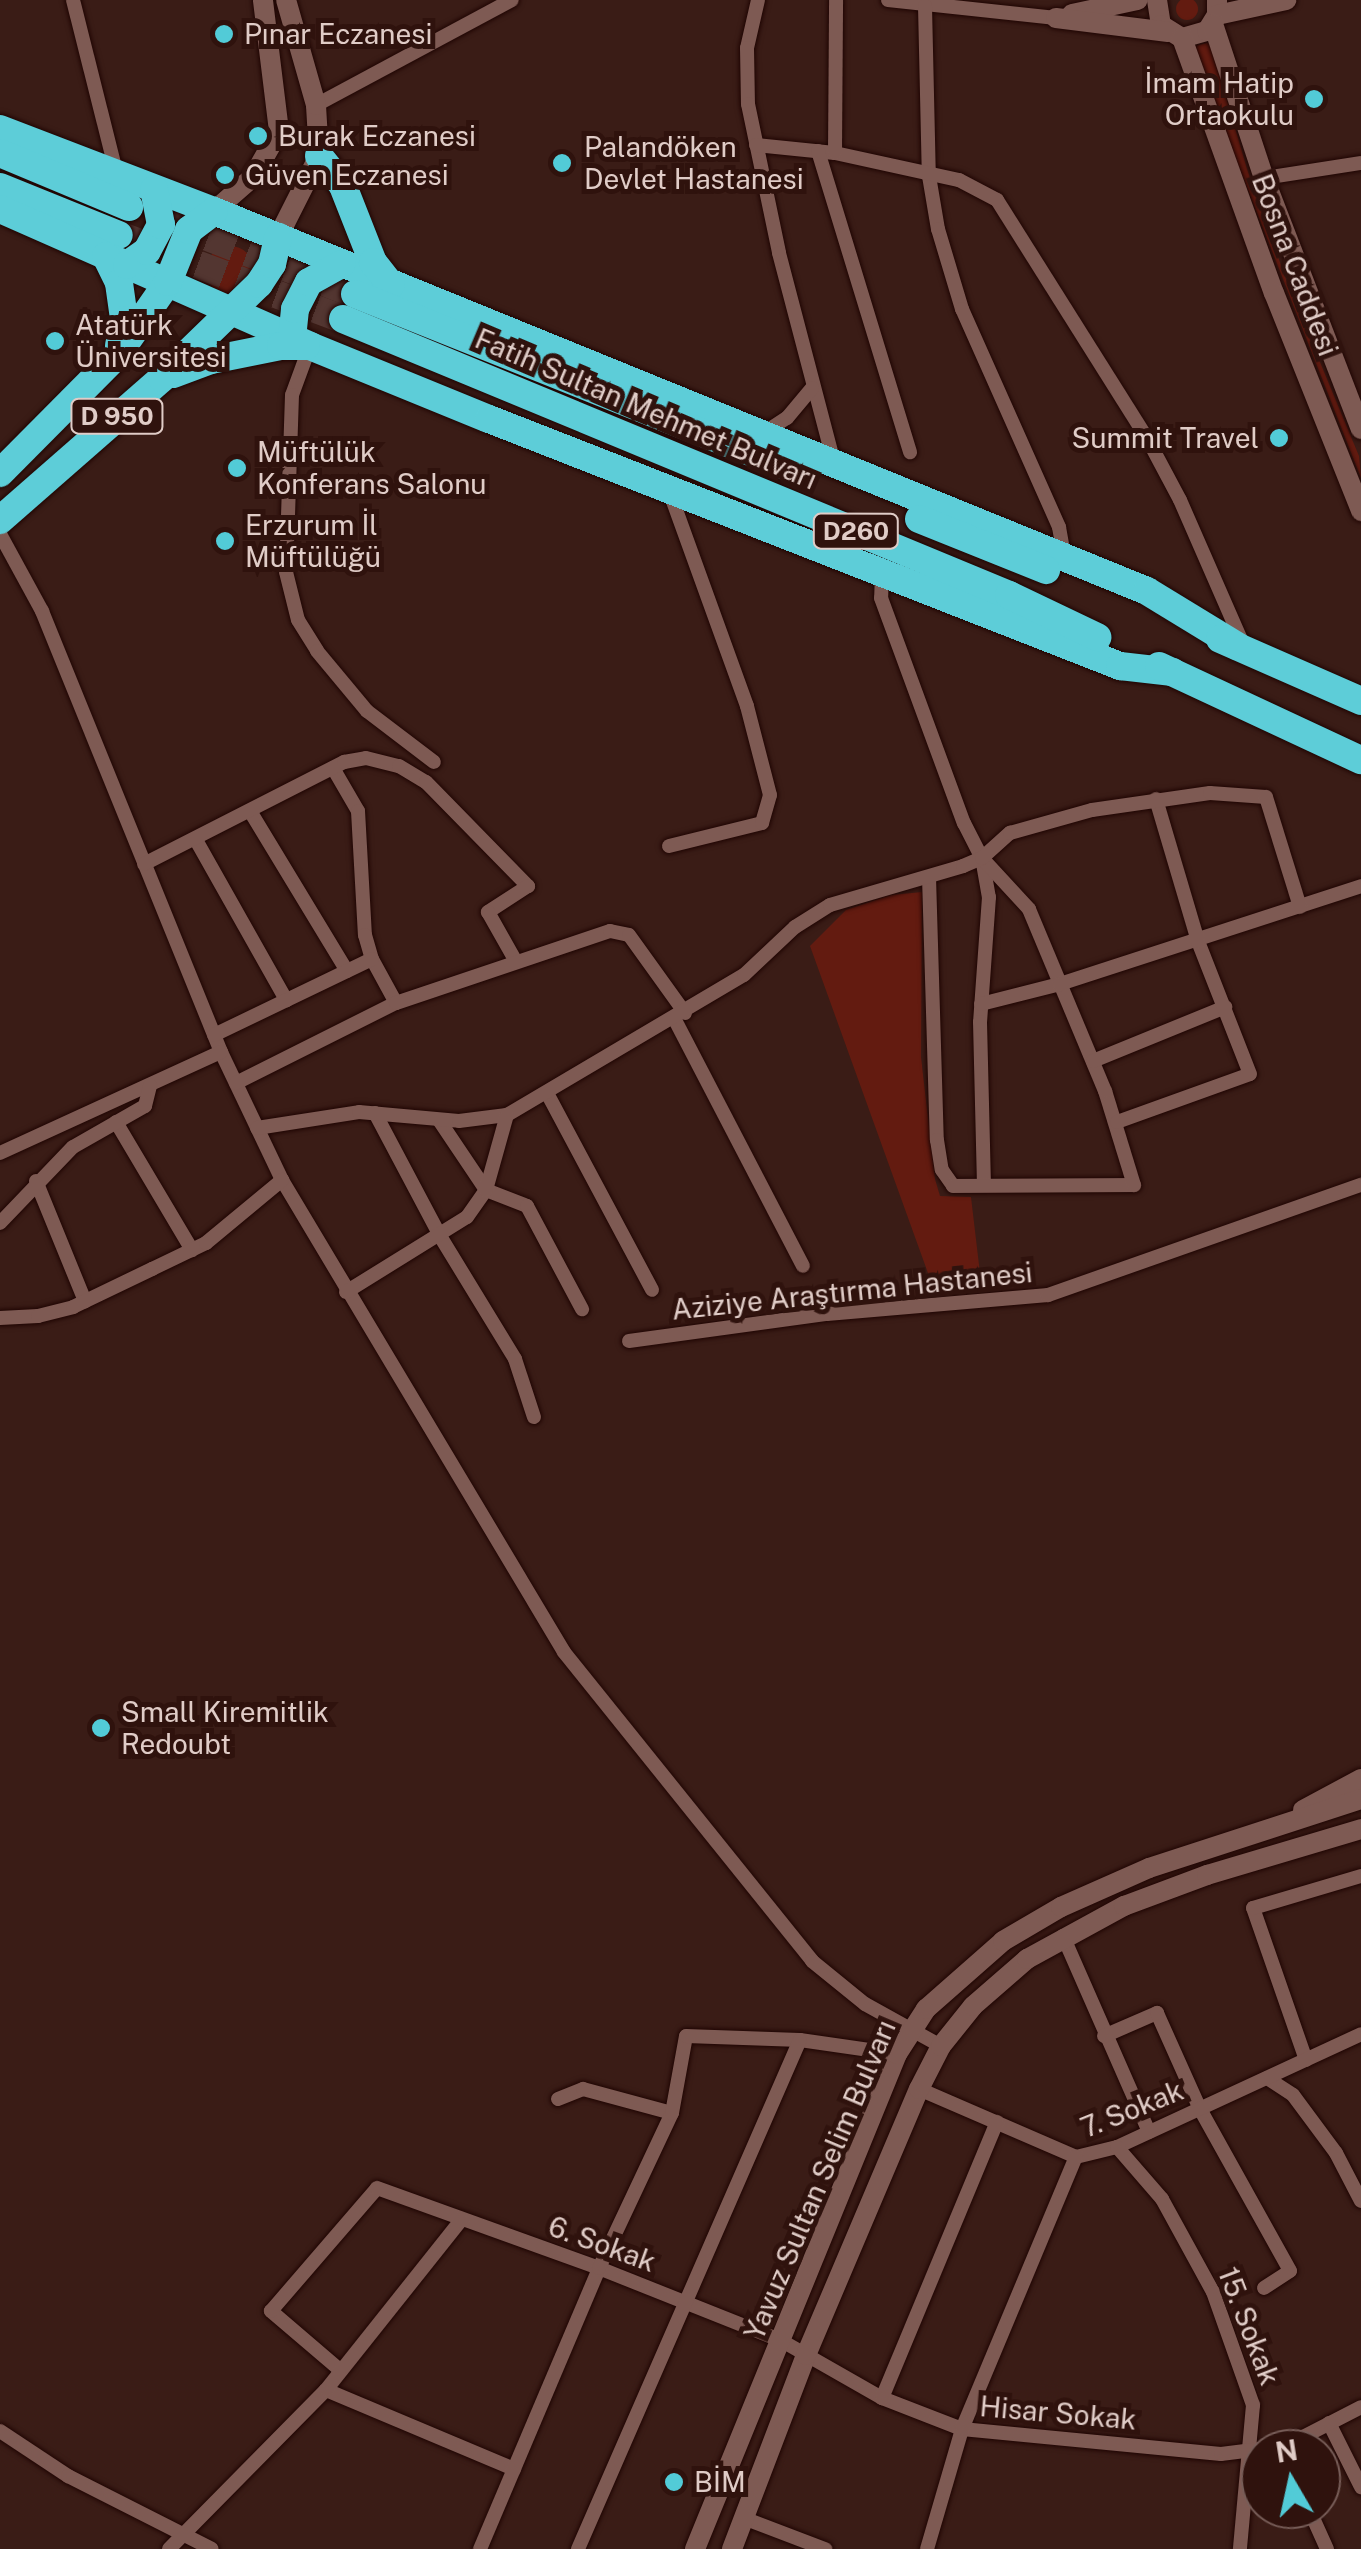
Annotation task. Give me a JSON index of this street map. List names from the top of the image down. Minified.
{"streets":{"highway":["Fatih Sultan Mehmet Bulvarı","D 950","D260"],"main road":["Bosna Caddesi","Yavuz Sultan Selim Bulvarı"],"street":["Aziziye Araştırma Hastanesi","7. Sokak","6. Sokak","15. Sokak","Hisar Sokak"]},"crossings":[["7. Sokak","Yavuz Sultan Selim Bulvarı"],["7. Sokak","15. Sokak"],["Yavuz Sultan Selim Bulvarı","6. Sokak"],["Yavuz Sultan Selim Bulvarı","Hisar Sokak"],["6. Sokak","Hisar Sokak"]],"places":["Pınar Eczanesi","İmam Hatip Ortaokulu","Burak Eczanesi","Palandöken Devlet Hastanesi","Güven Eczanesi","Atatürk Üniversitesi","Summit Travel","Müftülük Konferans Salonu","Erzurum İl Müftülüğü","Small Kiremitlik Redoubt","BİM"],"north":"top"}
